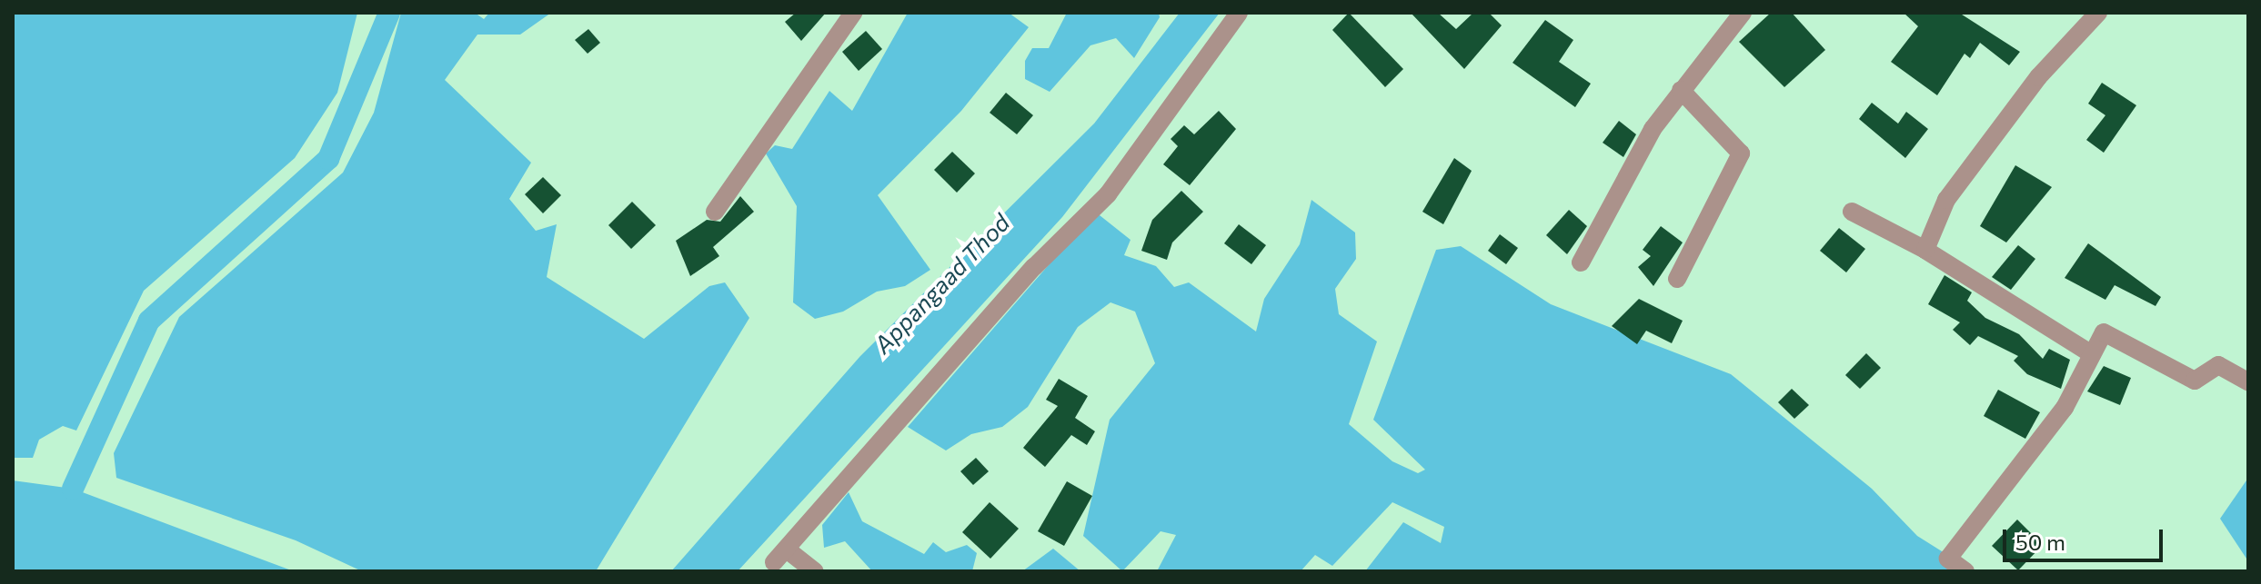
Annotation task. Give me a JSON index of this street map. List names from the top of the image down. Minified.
{"water":["Appangaad Thod"],"scale_bar":"50 m"}
